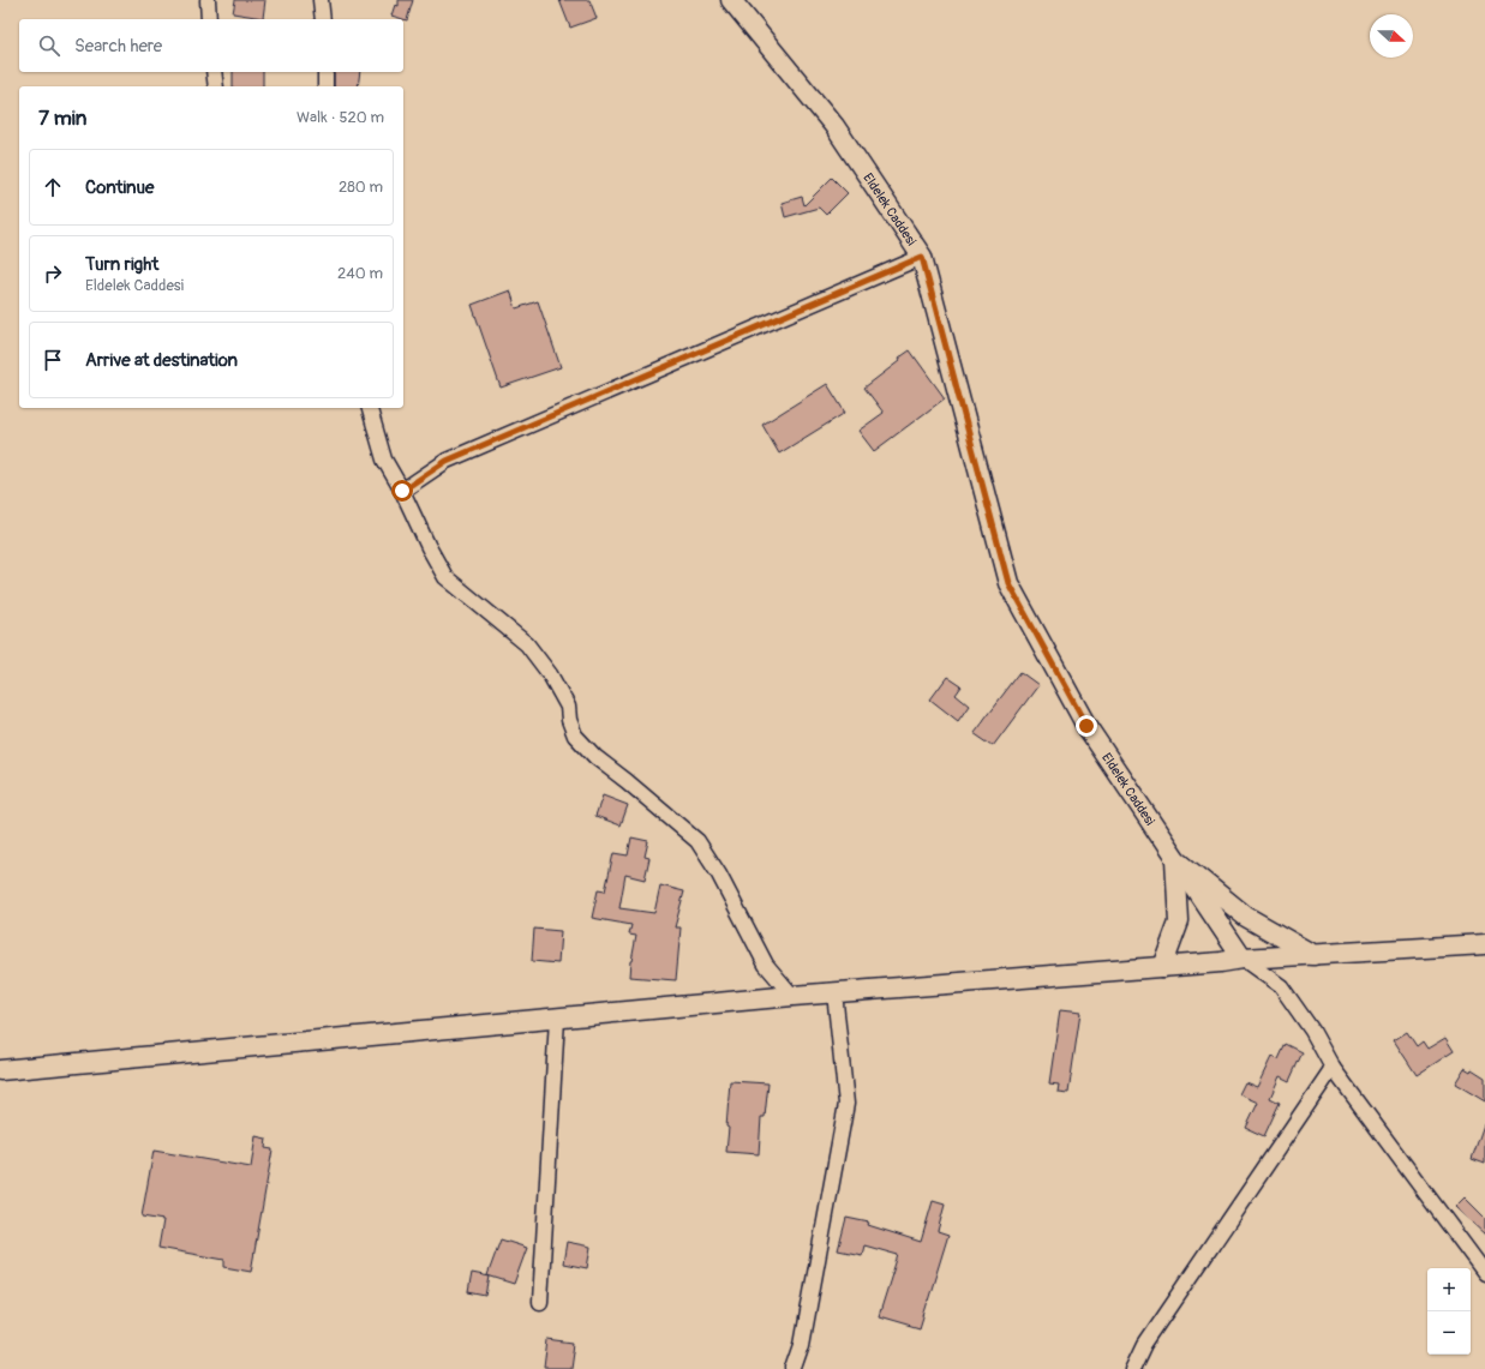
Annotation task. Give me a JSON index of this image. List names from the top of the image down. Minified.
{"streets":{"main road":["Eldelek Caddesi"]},"north":"right","page":{"search":"Search here","heading":["7 min","Walk · 520 m"],"list":[["Continue","280 m"],["Turn right","Eldelek Caddesi","240 m"],"Arrive at destination"],"map_buttons":["+","−"]}}
